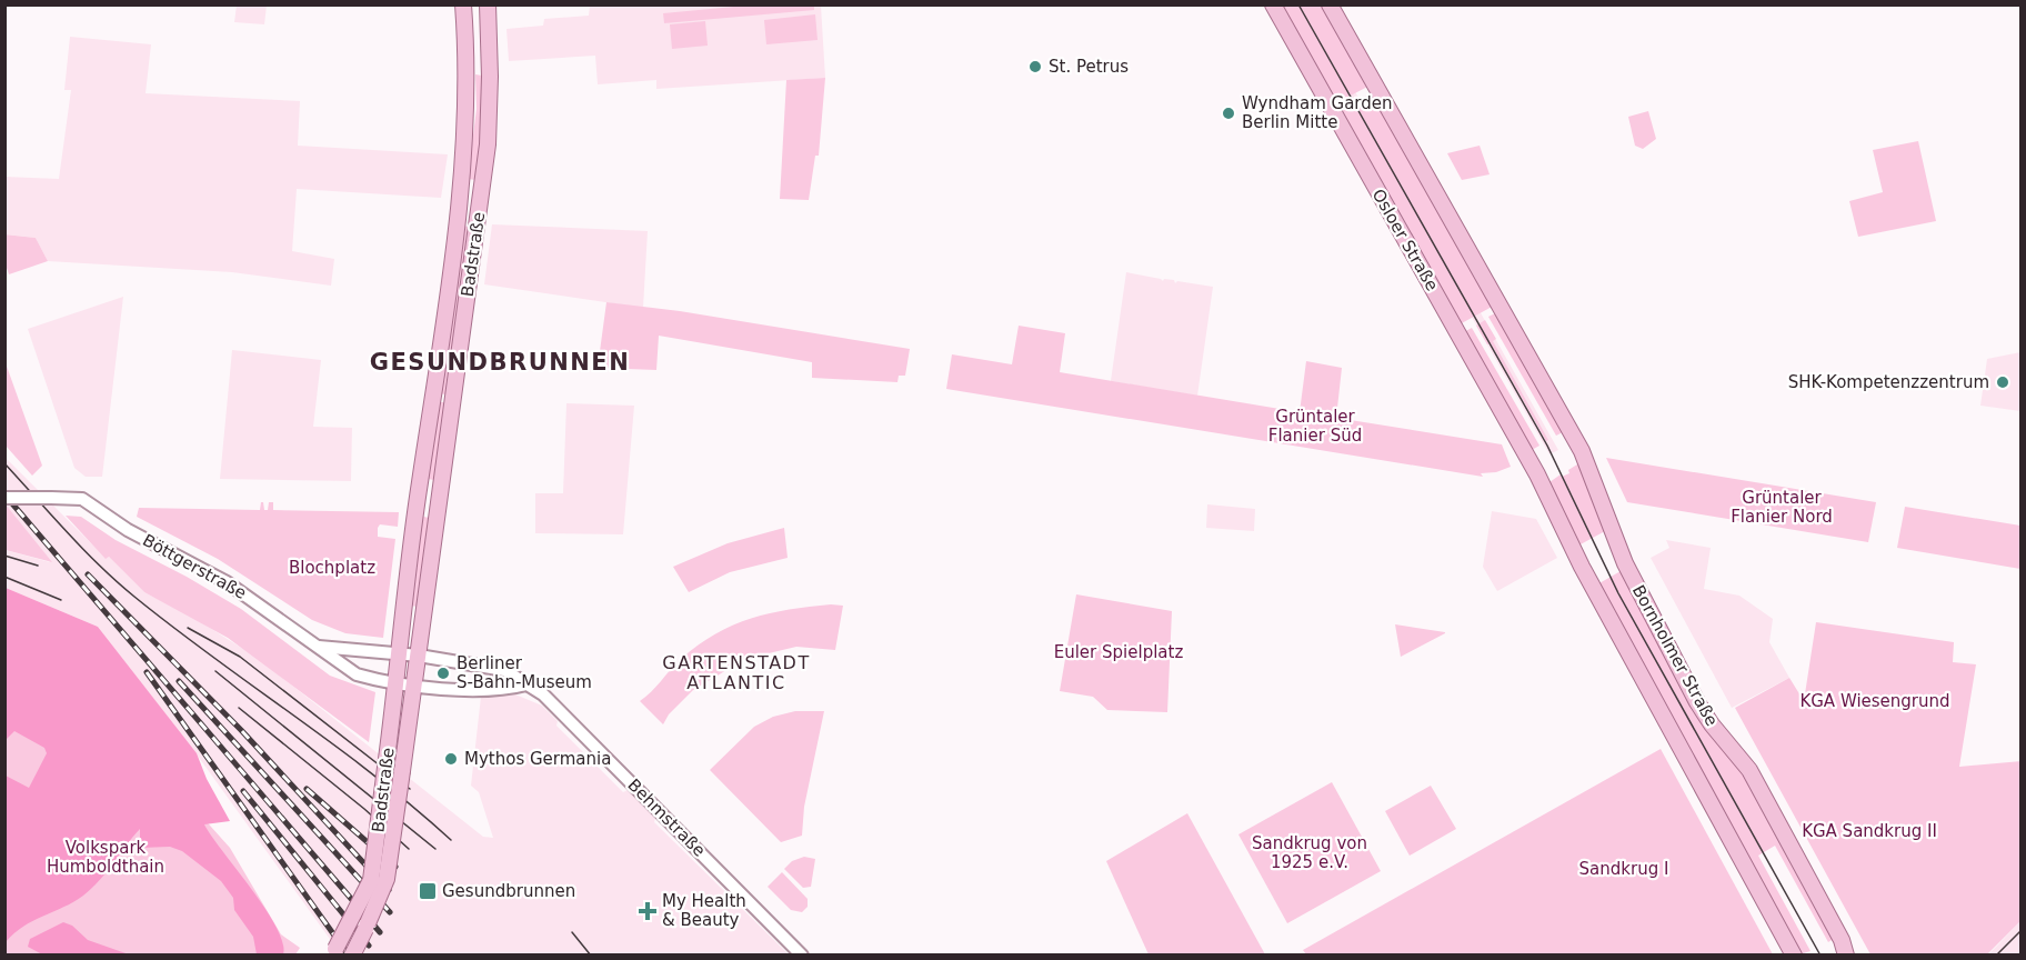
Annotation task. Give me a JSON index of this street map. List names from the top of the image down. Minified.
{"streets":{"main road":["Osloer Straße","Badstraße","Bornholmer Straße"],"street":["Böttgerstraße","Behmstraße"]},"crossings":[["Badstraße","Böttgerstraße"],["Badstraße","Behmstraße"]],"districts":["GESUNDBRUNNEN","GARTENSTADT ATLANTIC"],"parks":["Grüntaler Flanier Süd","Grüntaler Flanier Nord","Blochplatz","Euler Spielplatz","KGA Wiesengrund","KGA Sandkrug II","Sandkrug von 1925 e.V.","Volkspark Humboldthain","Sandkrug I"],"places":{"other":["St. Petrus","Wyndham Garden Berlin Mitte","SHK-Kompetenzzentrum","Berliner S-Bahn-Museum","Mythos Germania"],"transit":["Gesundbrunnen"],"health":["My Health & Beauty"]}}
